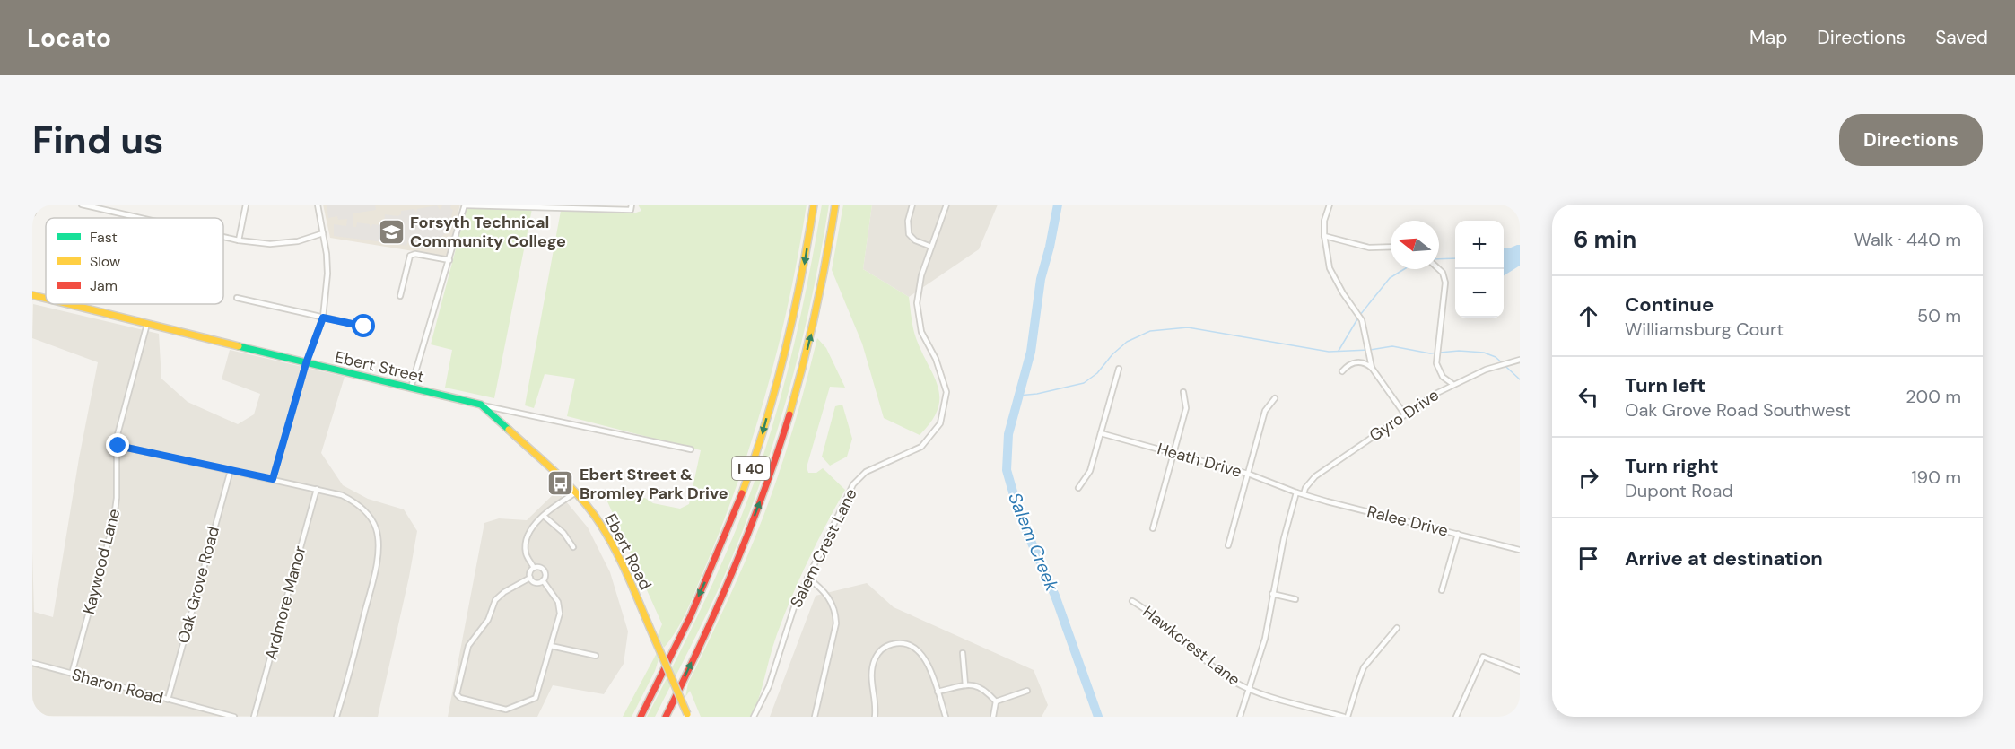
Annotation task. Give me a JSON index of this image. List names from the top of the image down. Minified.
{"streets":{"main road":["Ebert Street","I 40","Ebert Road"],"street":["Gyro Drive","Heath Drive","Ralee Drive","Salem Crest Lane","Kaywood Lane","Oak Grove Road","Ardmore Manor","Hawkcrest Lane","Sharon Road"]},"crossings":[["Ebert Street","Ebert Road"],["Ebert Street","Kaywood Lane"],["Gyro Drive","Ralee Drive"],["Heath Drive","Ralee Drive"],["Kaywood Lane","Sharon Road"],["Oak Grove Road","Sharon Road"]],"water":["Salem Creek"],"places":{"school or university":["Forsyth Technical Community College"],"bus stop":["Ebert Street & Bromley Park Drive"]},"legend":["Fast","Slow","Jam"],"north":"left","page":{"header":"Locato","nav":["Map","Directions","Saved"],"buttons":"Directions","title":"Find us","heading":["6 min","Walk · 440 m"],"map_buttons":["+","−"],"list":[["Continue","Williamsburg Court","50 m"],["Turn left","Oak Grove Road Southwest","200 m"],["Turn right","Dupont Road","190 m"],"Arrive at destination"]}}
